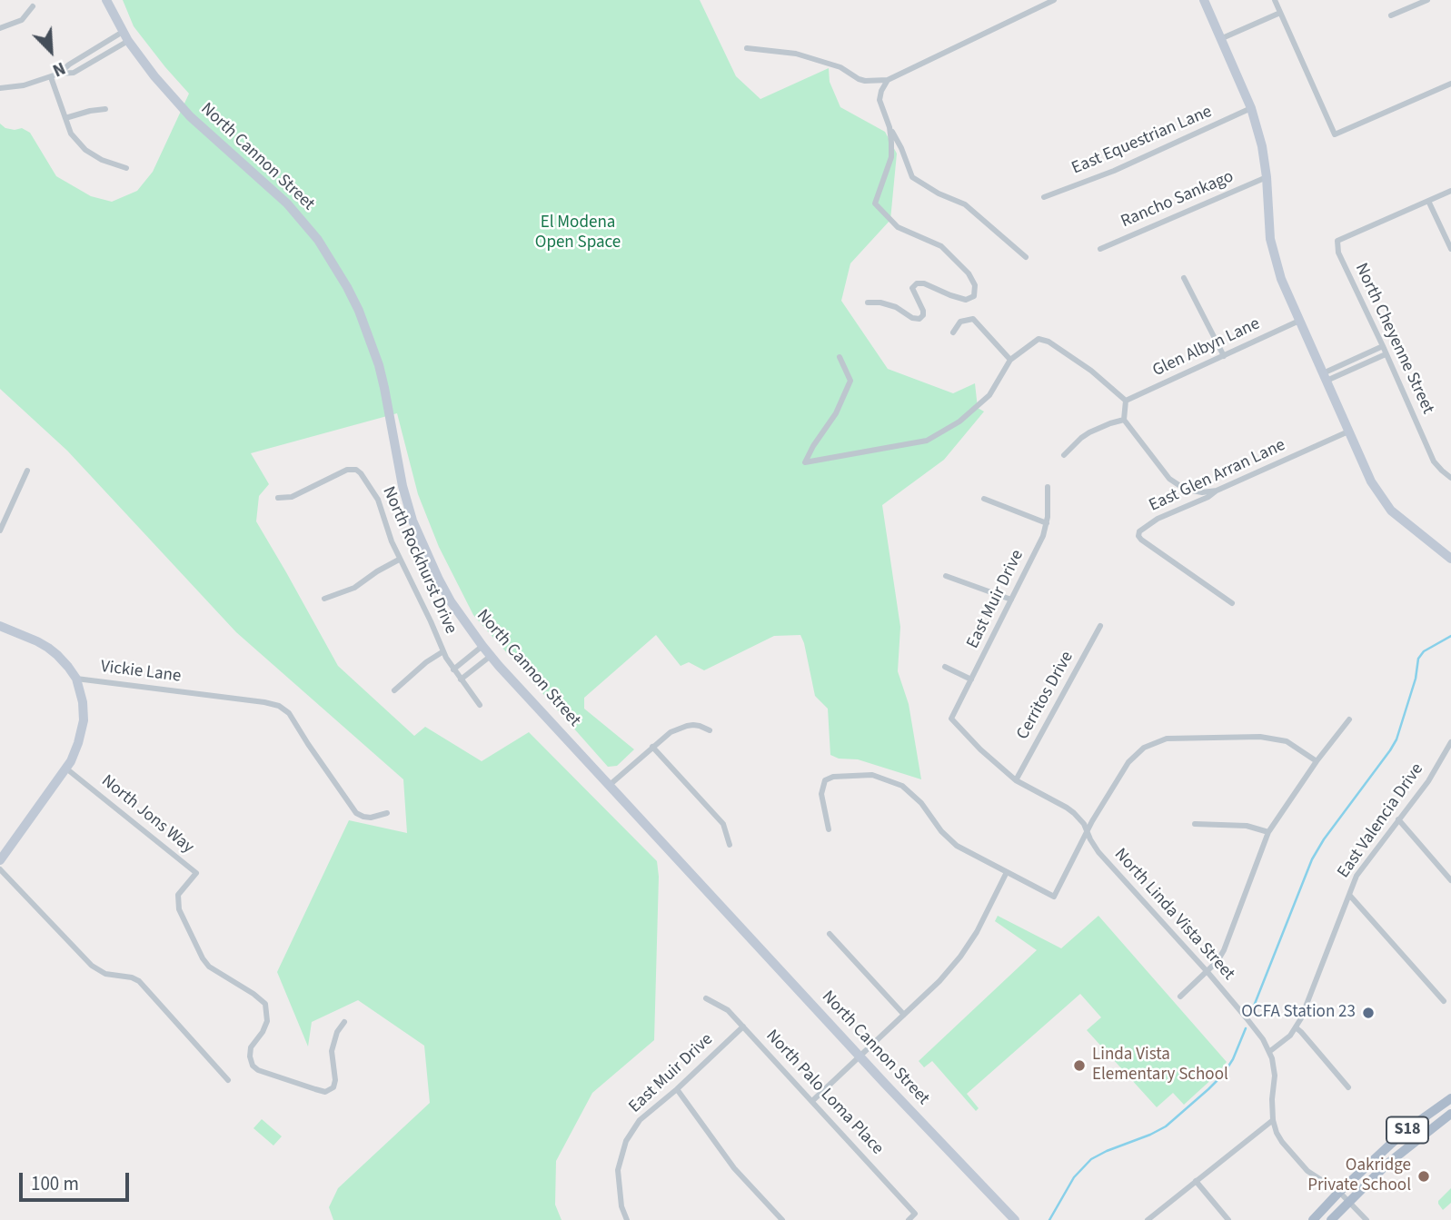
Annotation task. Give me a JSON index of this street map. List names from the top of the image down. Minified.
{"streets":{"main road":["North Cannon Street","S18"],"street":["East Equestrian Lane","Rancho Sankago","North Cheyenne Street","Glen Albyn Lane","East Glen Arran Lane","North Rockhurst Drive","East Muir Drive","Vickie Lane","Cerritos Drive","North Jons Way","East Valencia Drive","North Linda Vista Street","North Palo Loma Place"]},"crossings":[["East Muir Drive","North Linda Vista Street"],["East Muir Drive","North Palo Loma Place"],["Cerritos Drive","North Linda Vista Street"],["East Valencia Drive","North Linda Vista Street"],["North Linda Vista Street","S18"]],"parks":["El Modena Open Space"],"places":["OCFA Station 23","Linda Vista Elementary School","Oakridge Private School"],"scale_bar":"100 m","north":"bottom right"}
